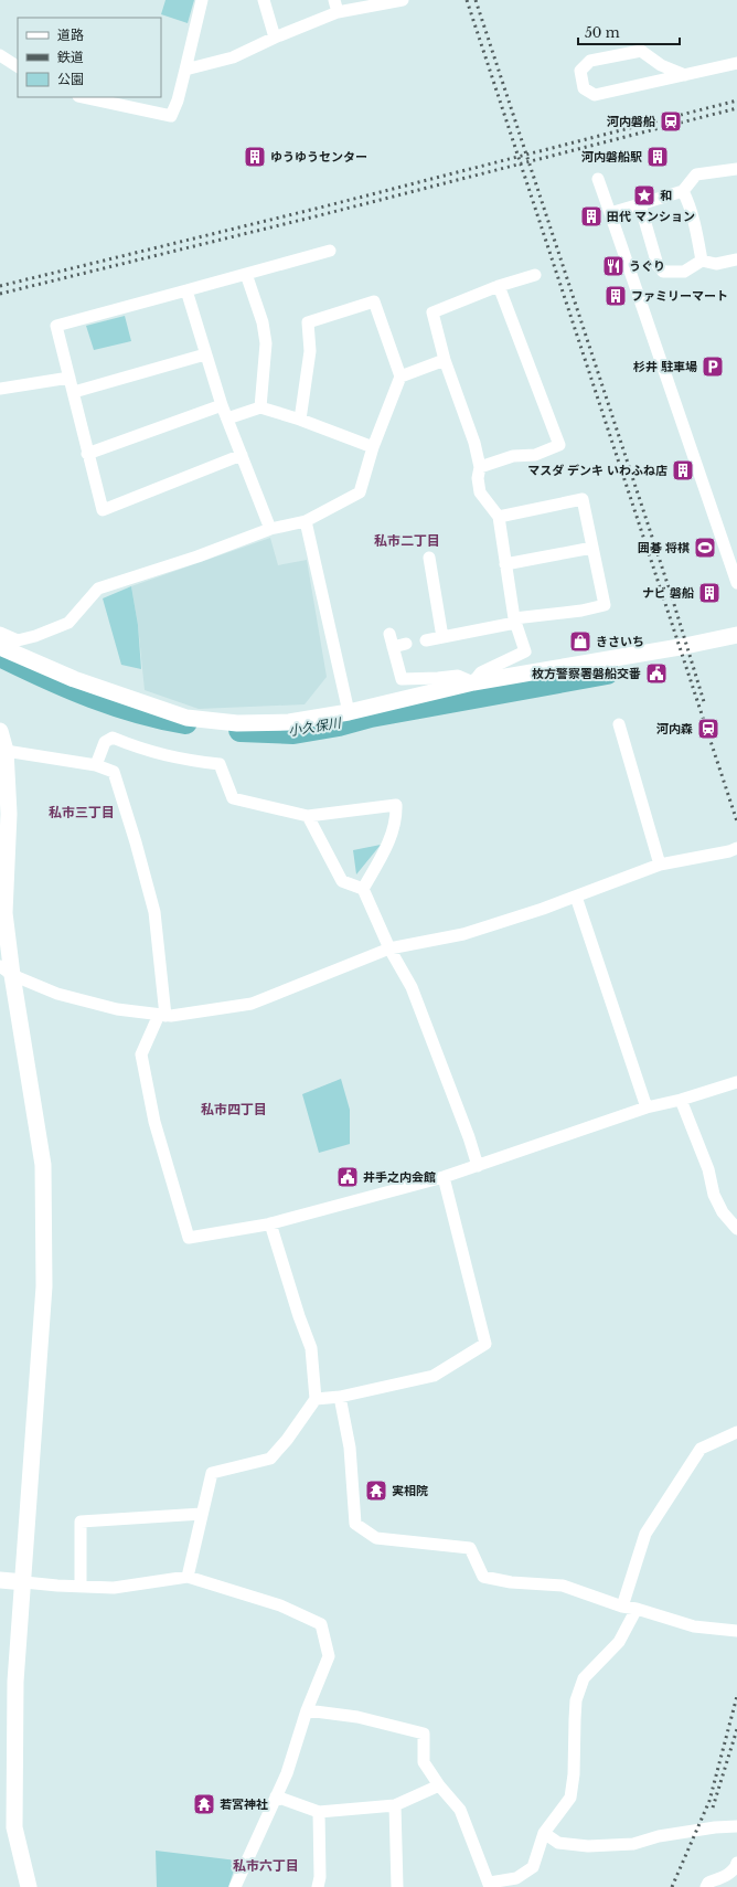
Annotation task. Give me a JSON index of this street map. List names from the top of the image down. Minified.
{"districts":["私市二丁目","私市三丁目","私市四丁目","私市六丁目"],"water":["小久保川"],"places":{"station":["河内磐船","河内森"],"building":["ゆうゆうセンター","河内磐船駅","田代 マンション","ファミリーマート","マスダ デンキ いわふね店","ナビ 磐船"],"place":["和"],"restaurant":["うぐり"],"parking":["杉井 駐車場"],"sports":["囲碁 将棋"],"shop":["きさいち"],"public building":["枚方警察署磐船交番","井手之内会館"],"temple":["実相院","若宮神社"]},"legend":["道路","鉄道","公園"],"scale_bar":"50 m"}
